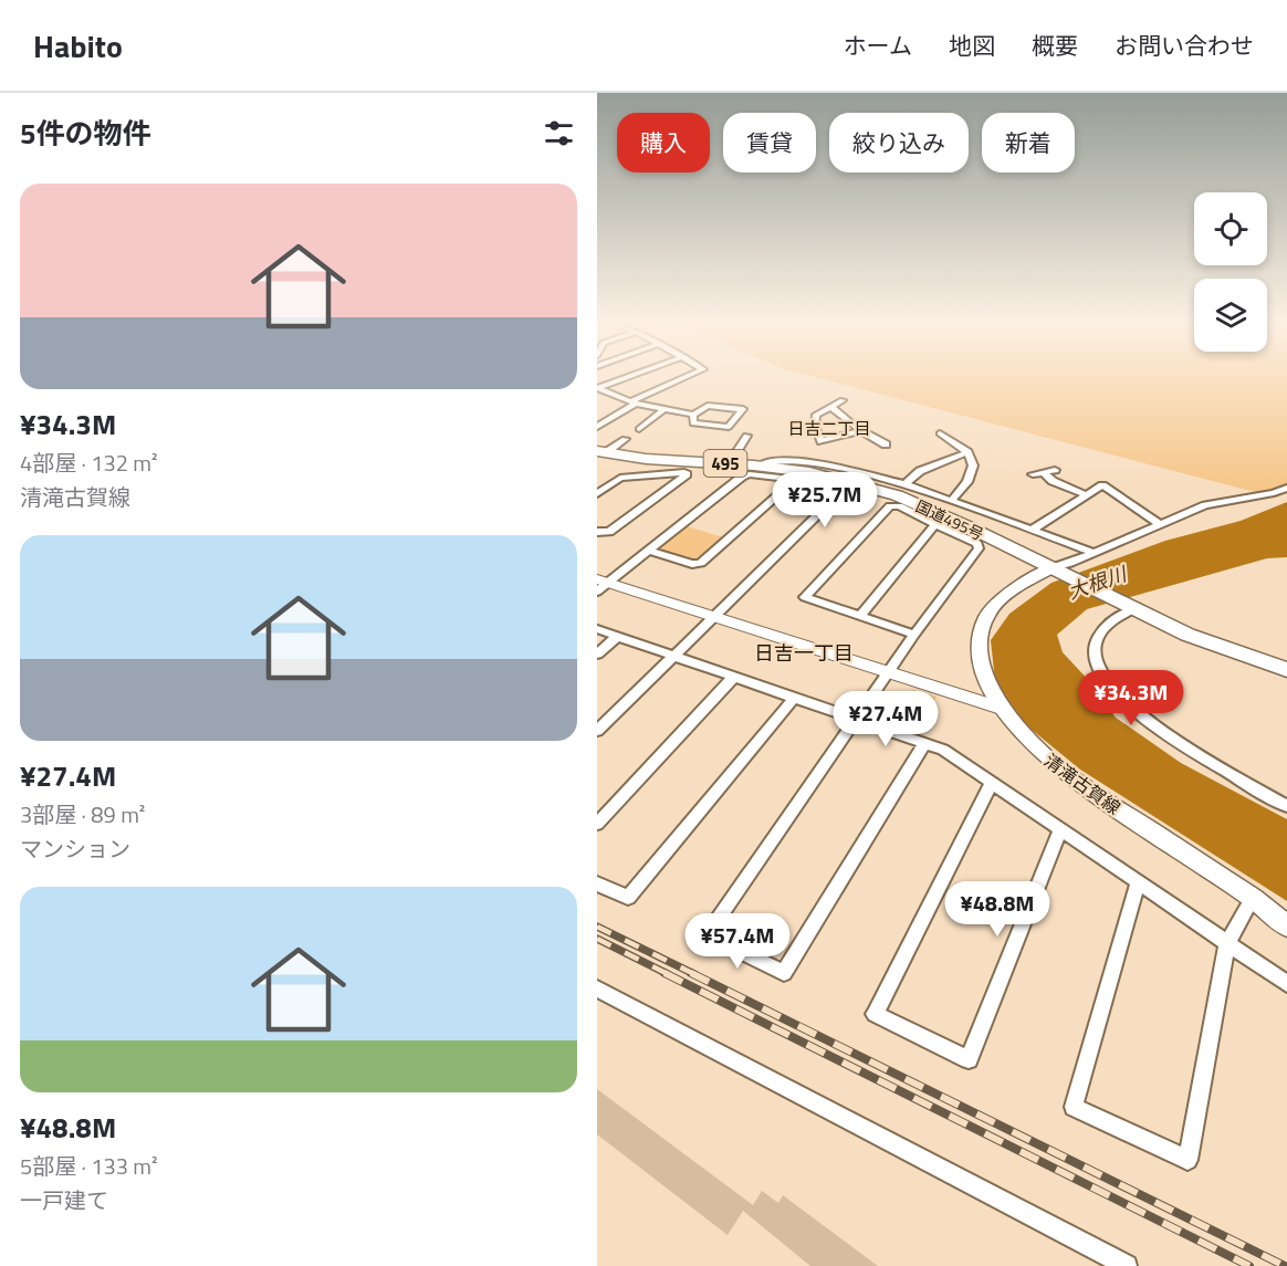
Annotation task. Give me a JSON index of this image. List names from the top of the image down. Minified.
{"streets":{"highway":["495","国道495号"],"main road":["清滝古賀線"]},"crossings":[["495","国道495号"],["495","清滝古賀線"],["国道495号","清滝古賀線"]],"districts":["日吉二丁目","日吉一丁目"],"water":["大根川"],"page":{"header":"Habito","nav":["ホーム","地図","概要","お問い合わせ"],"heading":"5件の物件","chip":["購入","賃貸","絞り込み","新着"],"list":[{"name":"¥34.3M","note":"4部屋 · 132 m² · 清滝古賀線"},{"name":"¥27.4M","note":"3部屋 · 89 m² · マンション"},{"name":"¥48.8M","note":"5部屋 · 133 m² · 一戸建て"}],"price":["¥25.7M","¥34.3M","¥27.4M","¥48.8M","¥57.4M"]}}
